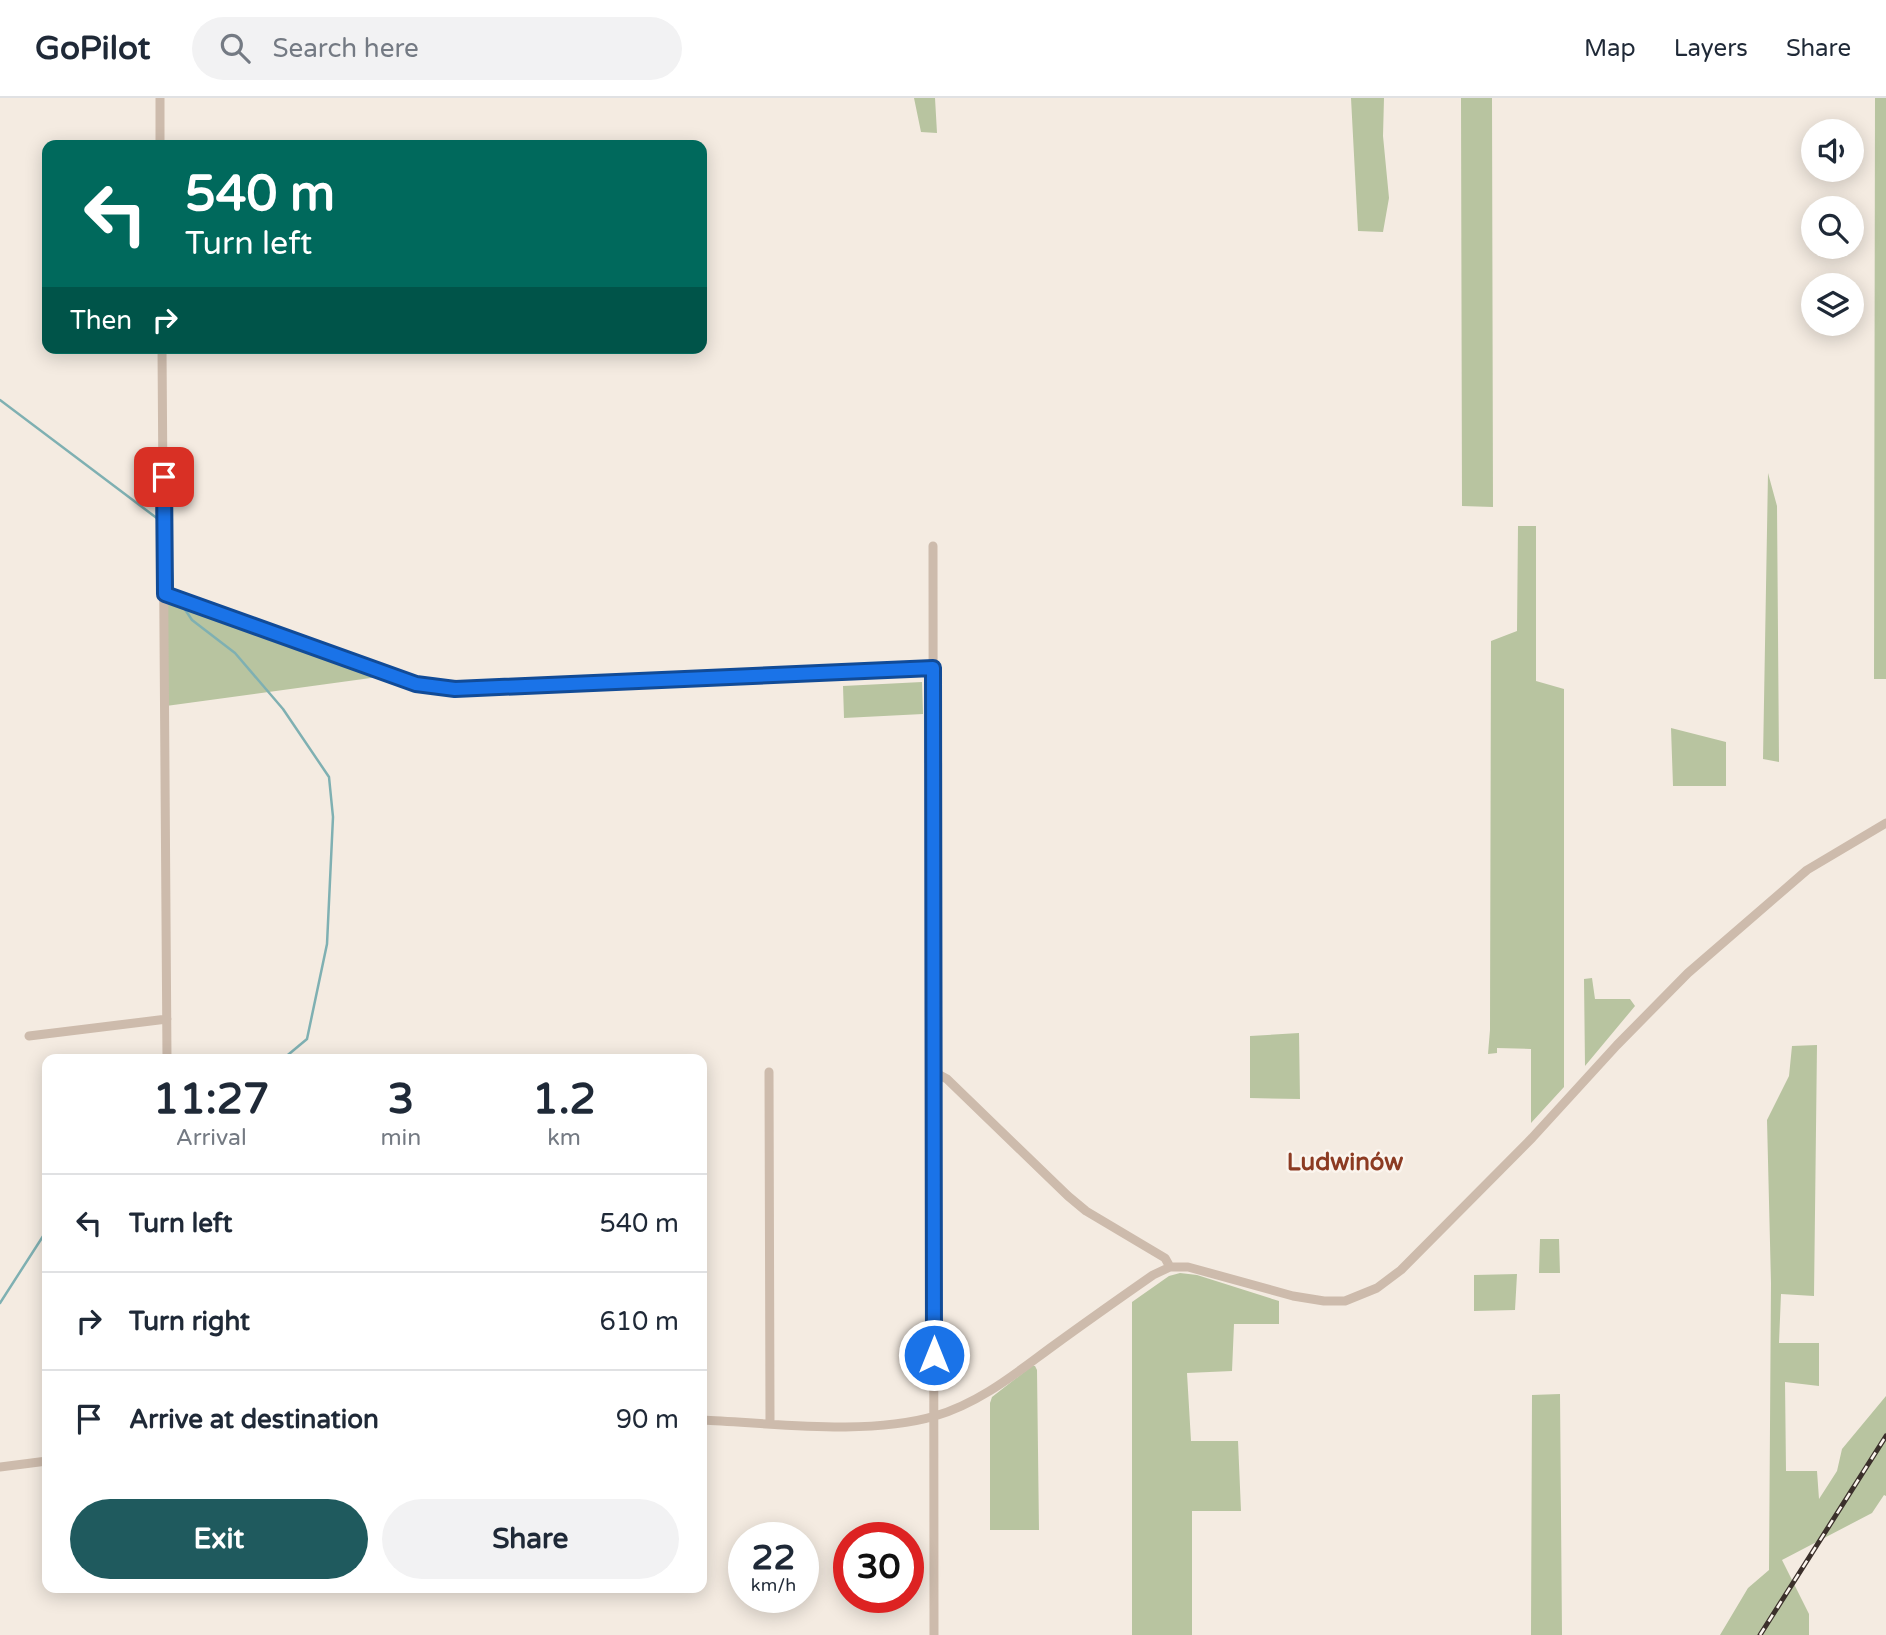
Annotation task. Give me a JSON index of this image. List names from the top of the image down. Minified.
{"districts":["Ludwinów"],"page":{"header":"GoPilot","search":"Search here","nav":["Map","Layers","Share"],"turn":["540 m","Turn left"],"then":"Then","eta":["11:27","Arrival","3","min","1.2","km"],"list":[{"name":"Turn left","value":"540 m"},{"name":"Turn right","value":"610 m"},{"name":"Arrive at destination","value":"90 m"}],"buttons":["Exit","Share"],"speed":"22 km/h","limit":"30"}}
